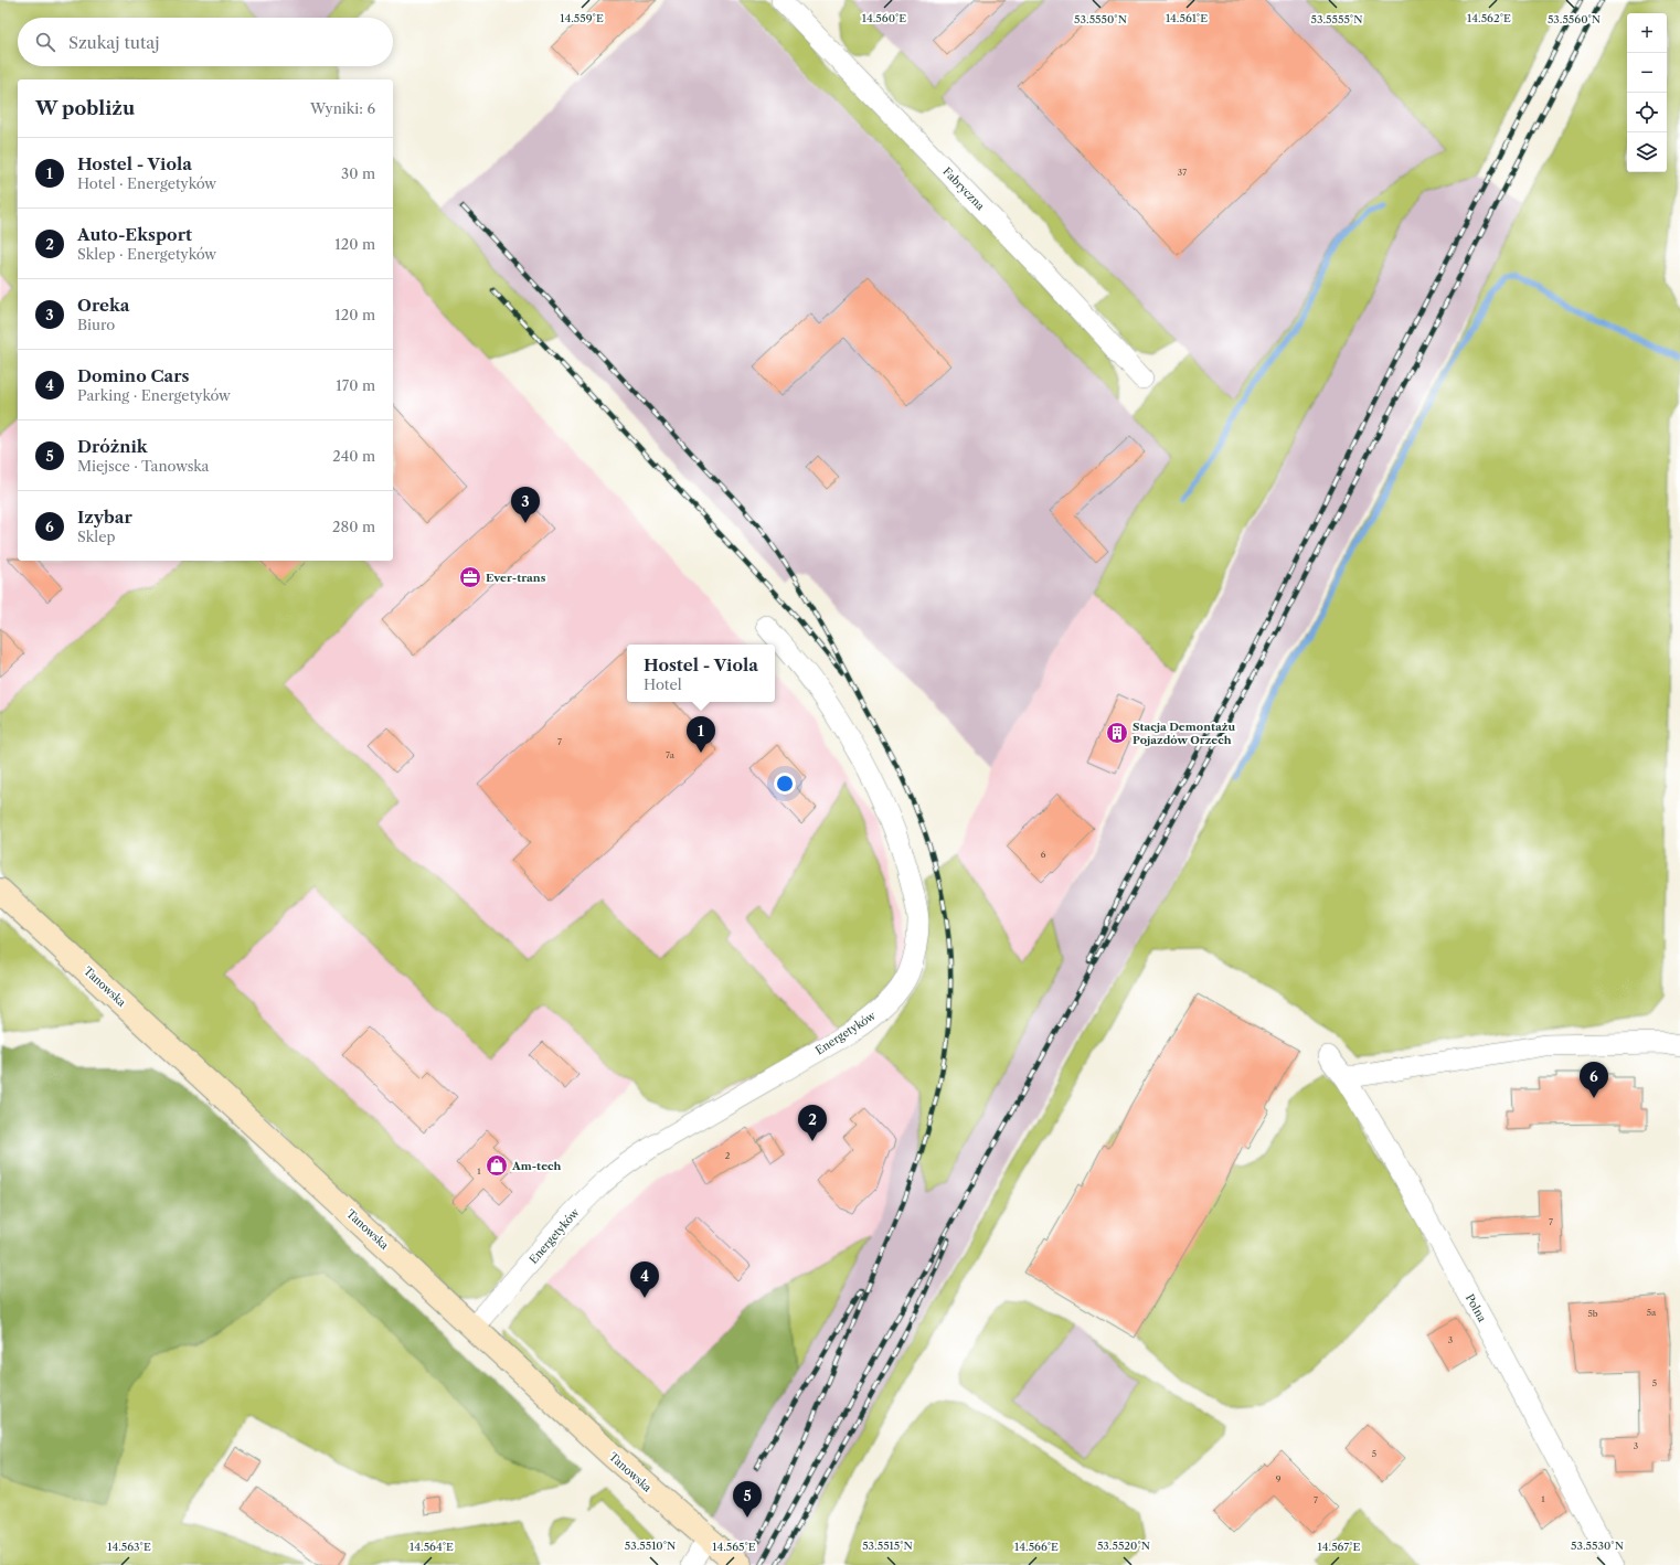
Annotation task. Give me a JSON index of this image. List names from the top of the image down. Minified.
{"streets":{"main road":["Tanowska"],"street":["Fabryczna","Energetyków","Polna"]},"crossings":[["Tanowska","Energetyków"]],"places":{"office":["Ever-trans"],"building":["Stacja Demontażu Pojazdów Orzech"],"shop":["Am-tech"]},"house_numbers":["37","7","7a","6","2","1","7","5a","5b","3","5","3","5","9","1","7"],"page":{"map_buttons":["+","−"],"search":"Szukaj tutaj","heading":["W pobliżu","Wyniki: 6"],"list":[{"mark":"1","name":"Hostel - Viola","note":"Hotel · Energetyków","value":"30 m"},{"mark":"2","name":"Auto-Eksport","note":"Sklep · Energetyków","value":"120 m"},{"mark":"3","name":"Oreka","note":"Biuro","value":"120 m"},{"mark":"4","name":"Domino Cars","note":"Parking · Energetyków","value":"170 m"},{"mark":"5","name":"Dróżnik","note":"Miejsce · Tanowska","value":"240 m"},{"mark":"6","name":"Izybar","note":"Sklep","value":"280 m"}],"pins":["3","1","6","2","4","5"],"popup":["Hostel - Viola","Hotel"]},"coordinates":["14.559°E","14.560°E","14.561°E","14.562°E","53.5550°N","53.5555°N","53.5560°N","53.5510°N","53.5515°N","53.5520°N","53.5530°N","14.563°E","14.564°E","14.565°E","14.566°E","14.567°E"]}
